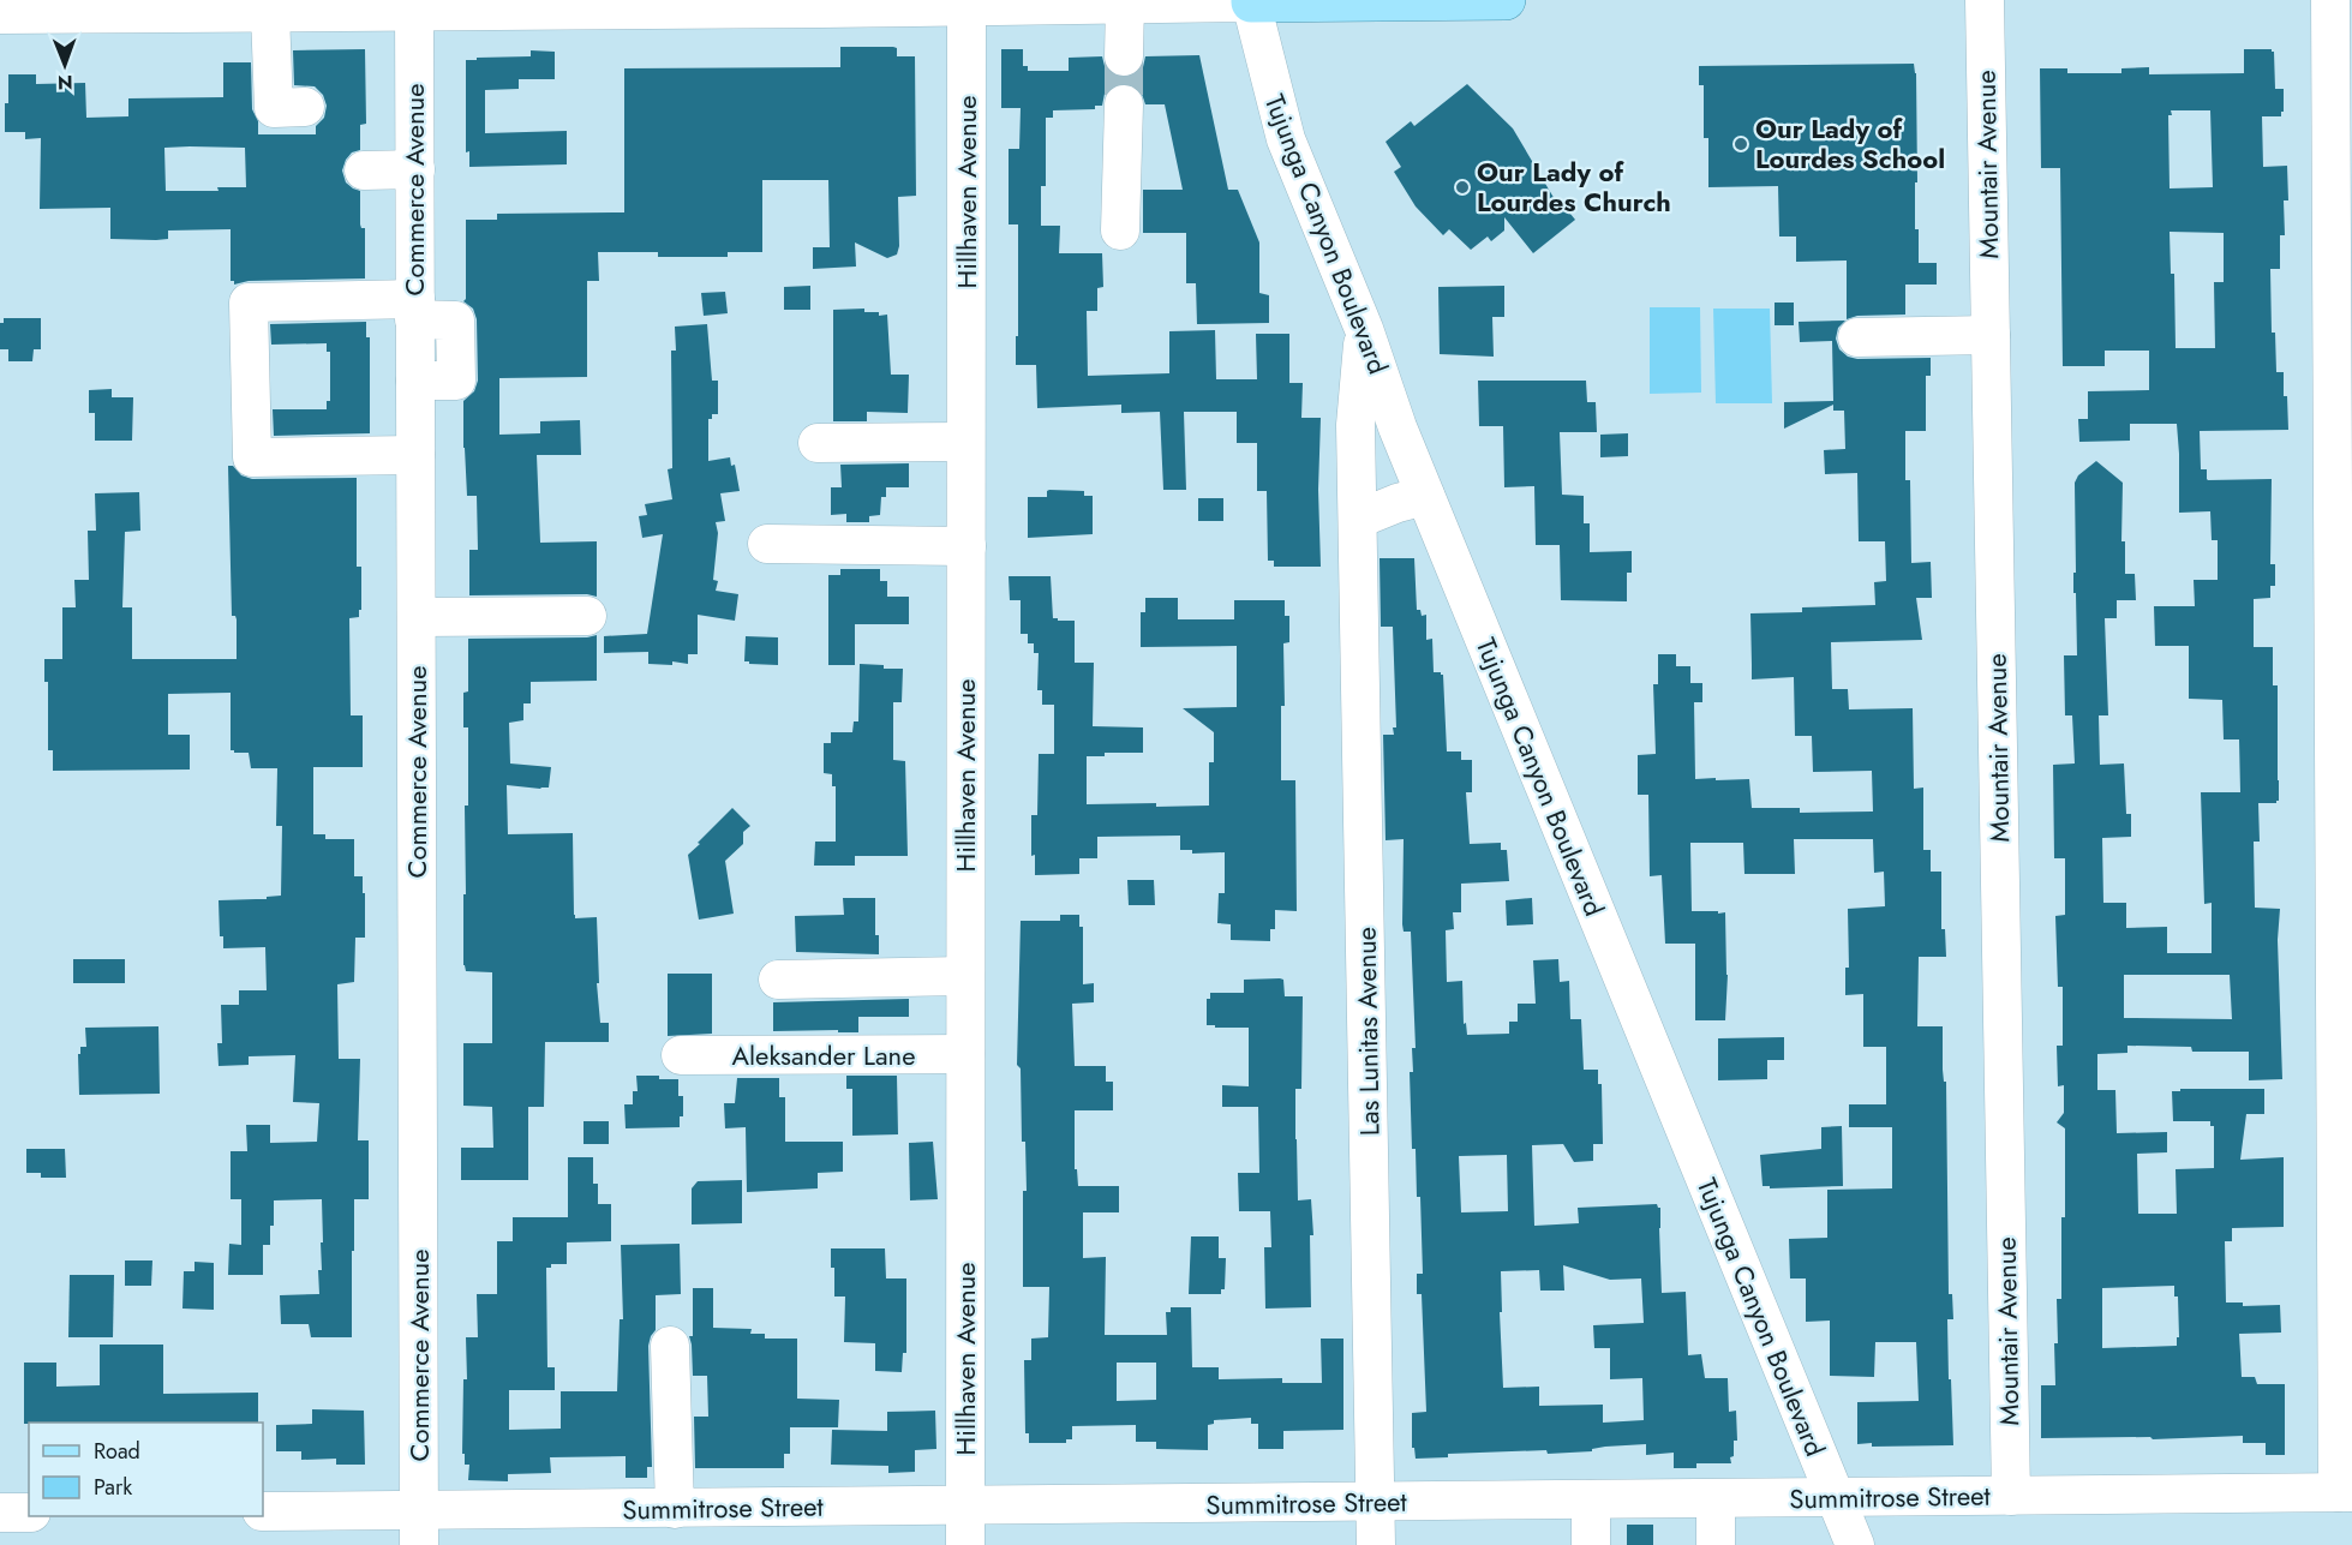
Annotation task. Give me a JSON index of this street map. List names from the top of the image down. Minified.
{"streets":{"street":["Mountair Avenue","Commerce Avenue","Hillhaven Avenue","Tujunga Canyon Boulevard","Las Lunitas Avenue","Aleksander Lane","Summitrose Street"]},"crossings":[["Mountair Avenue","Summitrose Street"],["Commerce Avenue","Summitrose Street"],["Hillhaven Avenue","Aleksander Lane"],["Hillhaven Avenue","Summitrose Street"],["Tujunga Canyon Boulevard","Las Lunitas Avenue"],["Tujunga Canyon Boulevard","Summitrose Street"],["Las Lunitas Avenue","Summitrose Street"]],"places":["Our Lady of Lourdes School","Our Lady of Lourdes Church"],"legend":["Road","Park"],"north":"bottom"}
